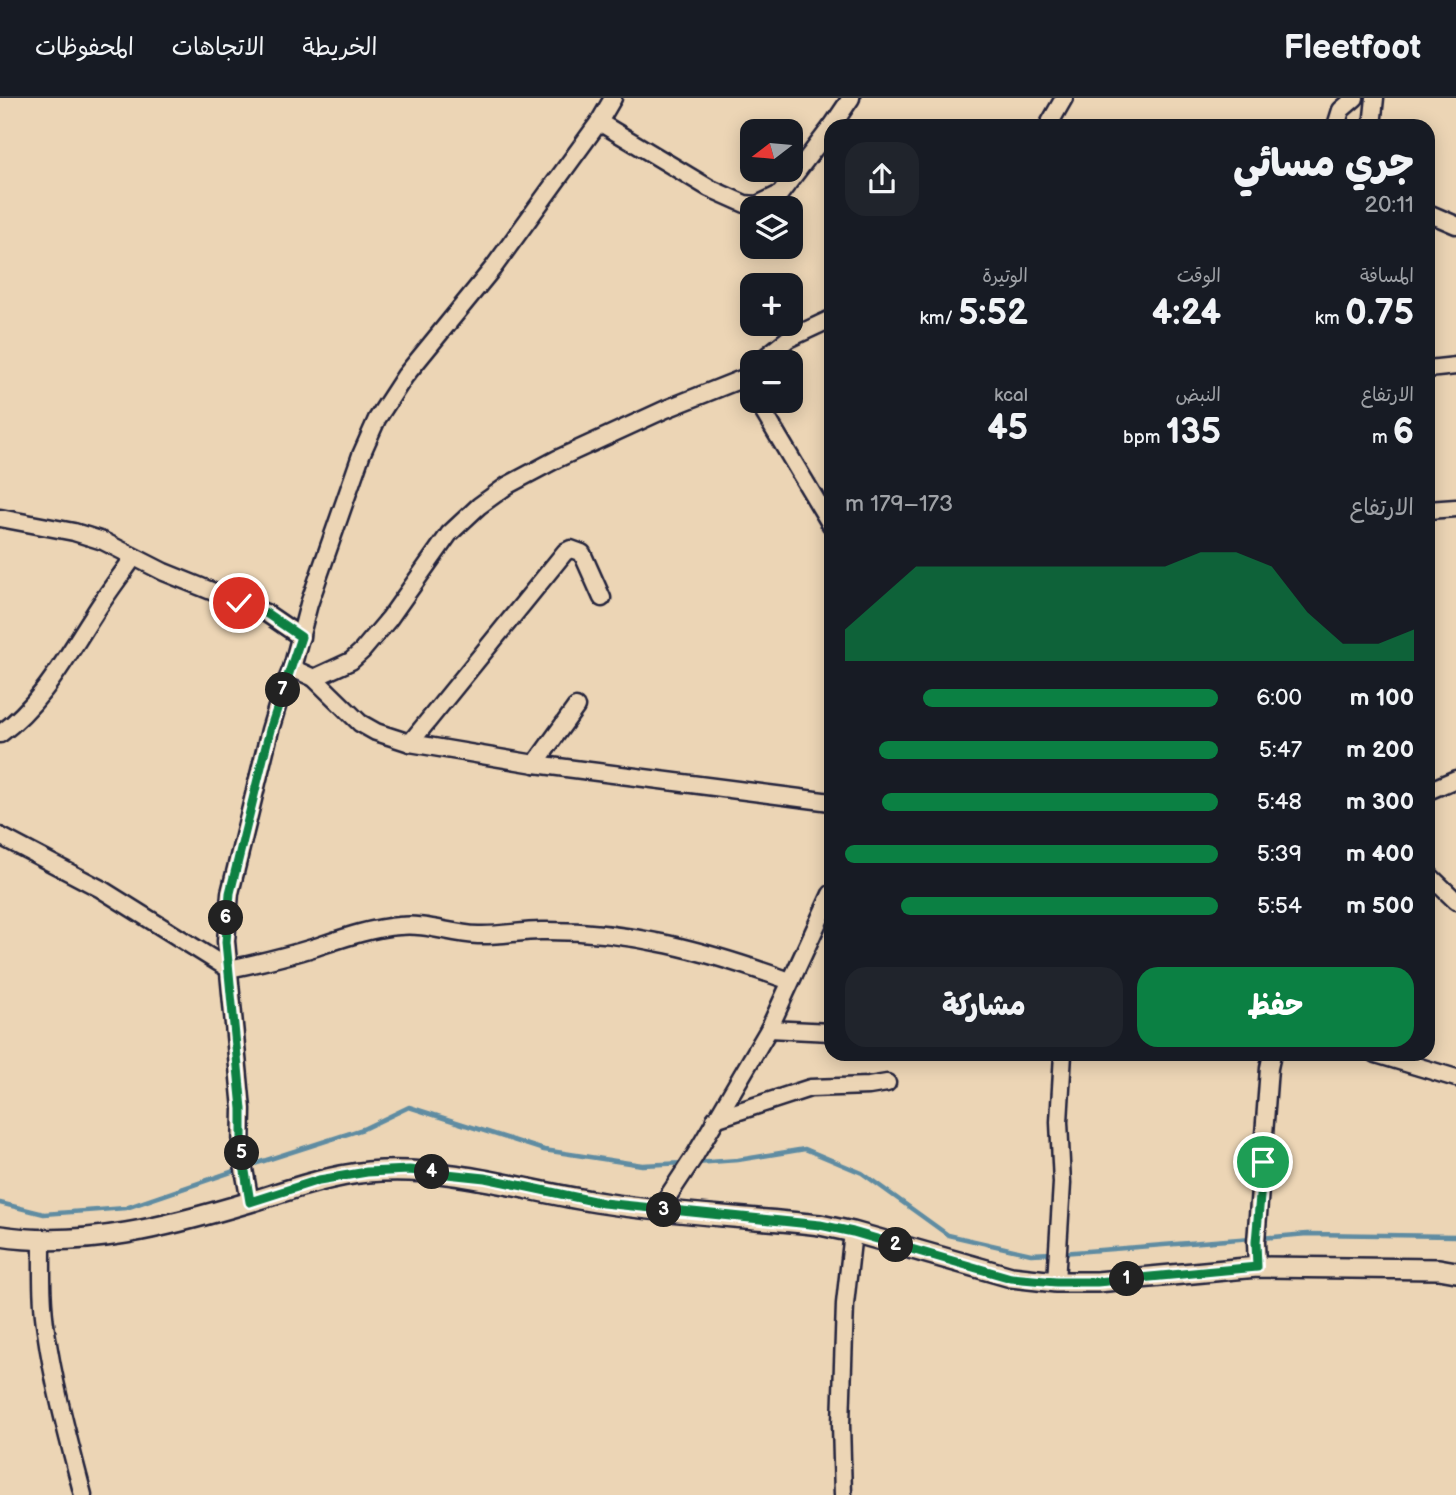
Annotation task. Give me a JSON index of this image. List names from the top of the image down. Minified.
{"north":"left","page":{"header":"Fleetfoot","nav":["الخريطة","الاتجاهات","المحفوظات"],"map_buttons":["+","−"],"heading":["جري مسائي","20:11"],"stats":[["المسافة","0.75 km"],["الوقت","4:24"],["الوتيرة","5:52 /km"],["الارتفاع","6 m"],["النبض","135 bpm"],["kcal","45"]],"chart":["الارتفاع","173–179 m"],"pins":["7","6","5","4","3","2","1"],"list":[{"name":"100 m","note":"6:00"},{"name":"200 m","note":"5:47"},{"name":"300 m","note":"5:48"},{"name":"400 m","note":"5:39"},{"name":"500 m","note":"5:54"}],"buttons":["حفظ","مشاركة"]}}
